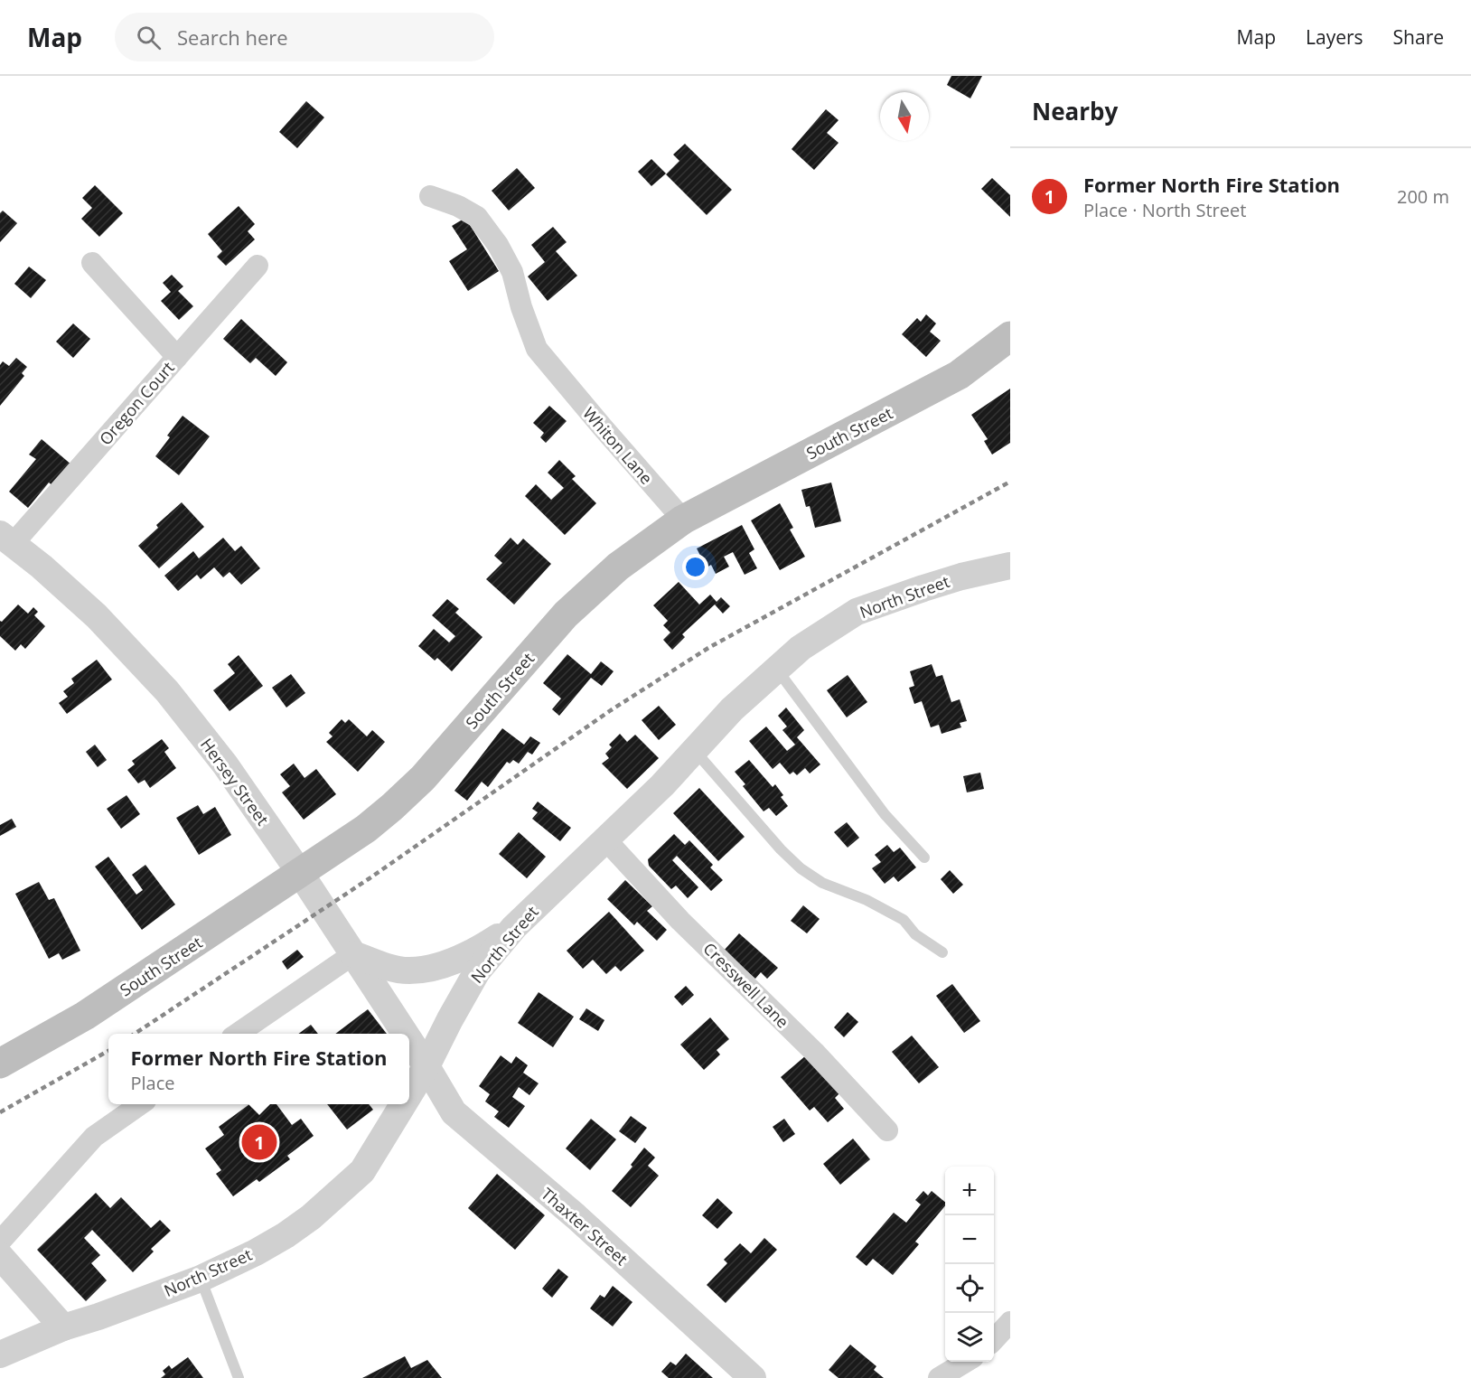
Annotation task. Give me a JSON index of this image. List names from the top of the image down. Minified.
{"streets":{"main road":["South Street"],"street":["Oregon Court","Whiton Lane","North Street","Hersey Street","Cresswell Lane","Thaxter Street"]},"crossings":[["Oregon Court","Hersey Street"],["South Street","Whiton Lane"],["South Street","Hersey Street"],["North Street","Hersey Street"],["North Street","Cresswell Lane"],["North Street","Thaxter Street"],["Hersey Street","Thaxter Street"]],"north":"bottom","page":{"header":"Map","search":"Search here","nav":["Map","Layers","Share"],"heading":"Nearby","list":[{"mark":"1","name":"Former North Fire Station","note":"Place · North Street","value":"200 m"}],"popup":["Former North Fire Station","Place"],"pins":"1","map_buttons":["+","−"]}}
